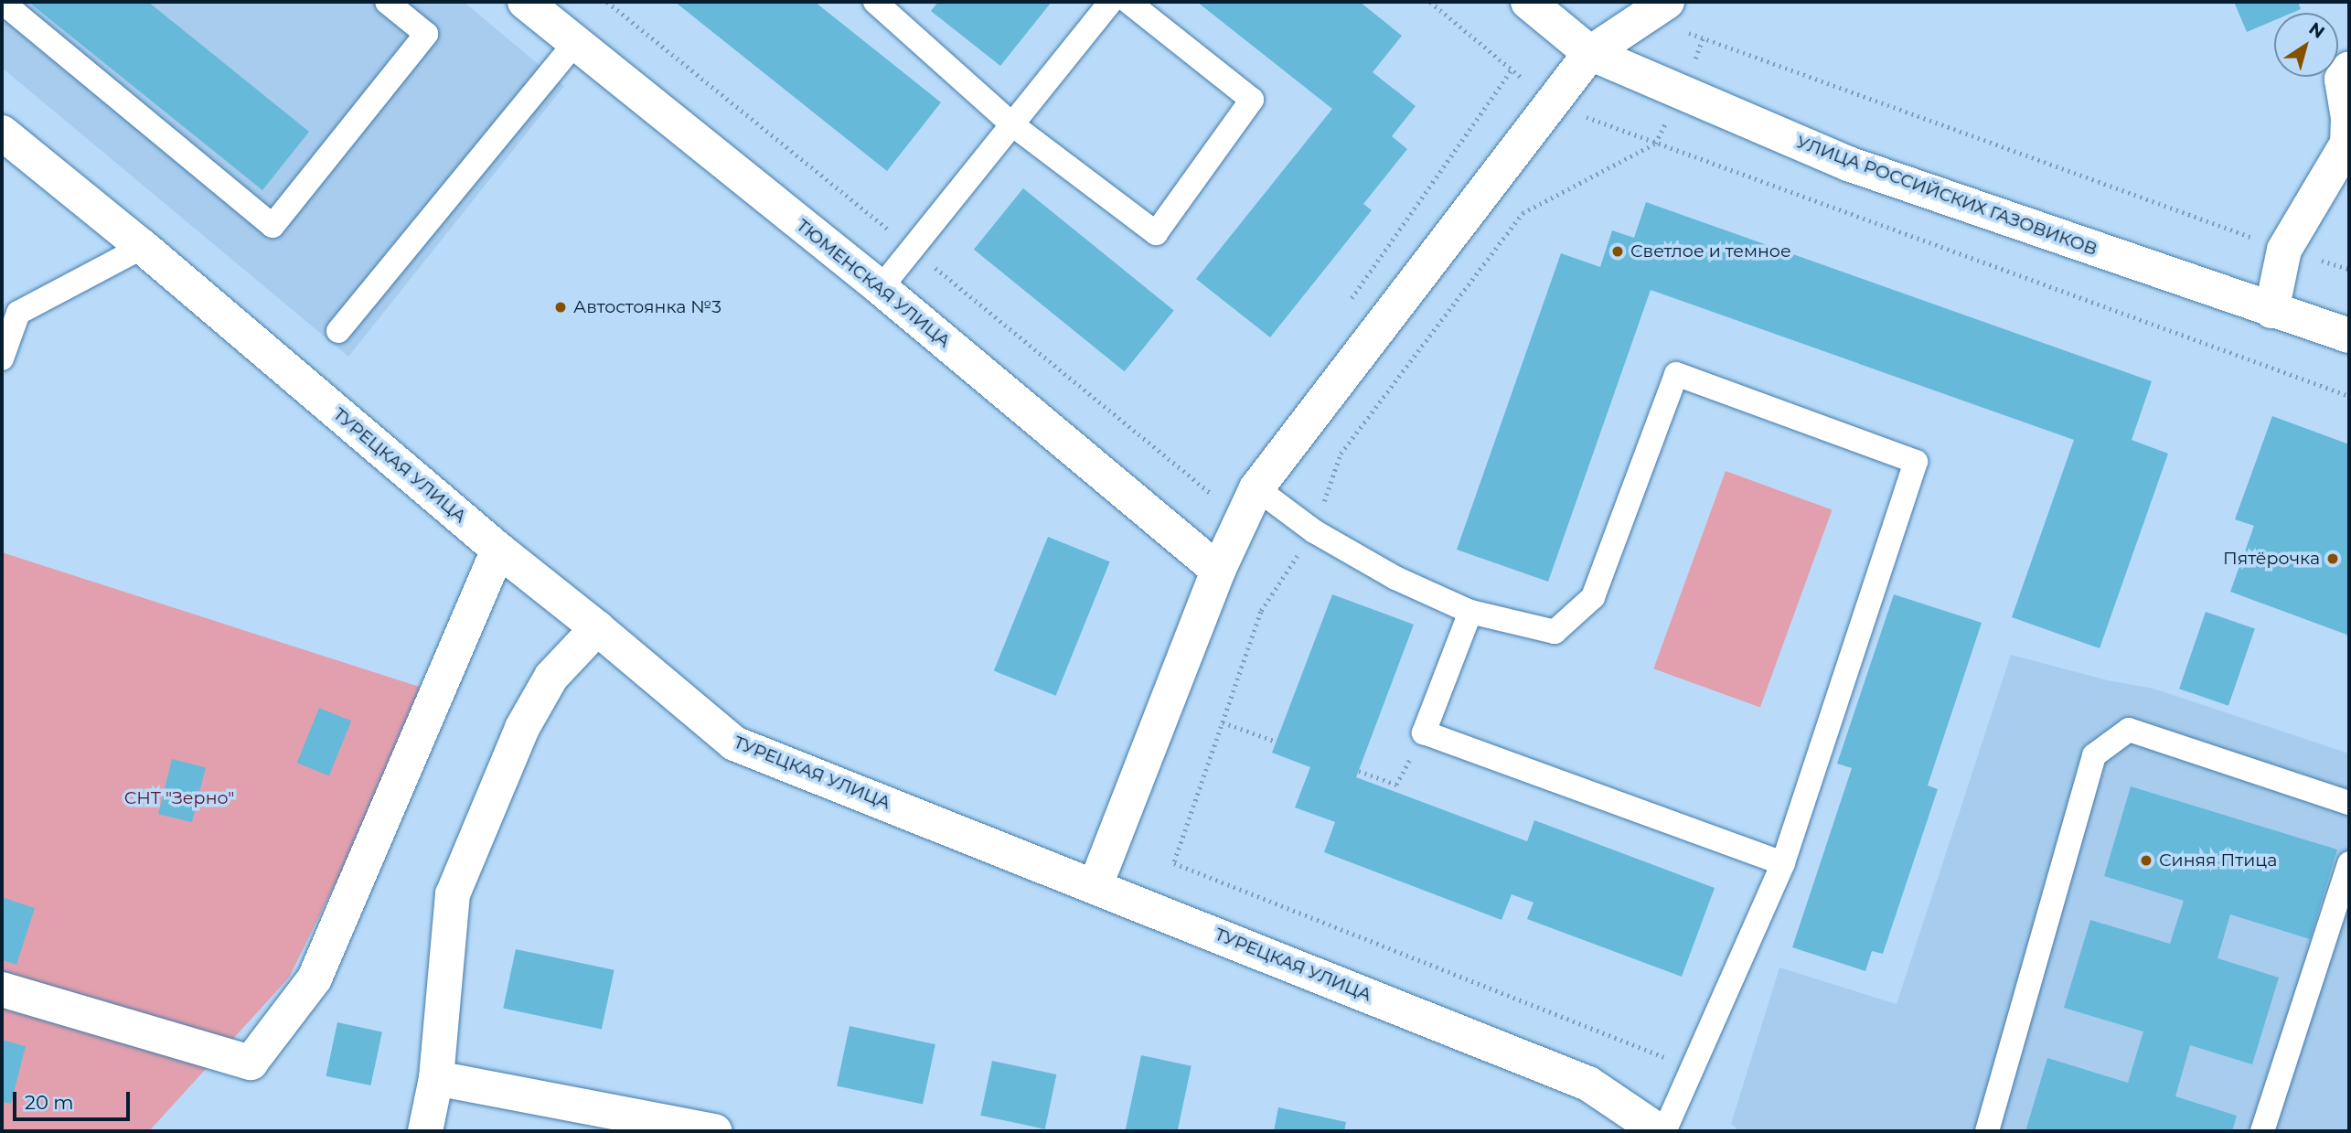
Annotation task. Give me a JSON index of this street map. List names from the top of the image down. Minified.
{"streets":{"street":["УЛИЦА РОССИЙСКИХ ГАЗОВИКОВ","ТЮМЕНСКАЯ УЛИЦА","ТУРЕЦКАЯ УЛИЦА"]},"parks":["СНТ \"Зерно\""],"places":["Светлое и темное","Автостоянка №3","Пятёрочка","Синяя Птица"],"scale_bar":"20 m","north":"top right"}
